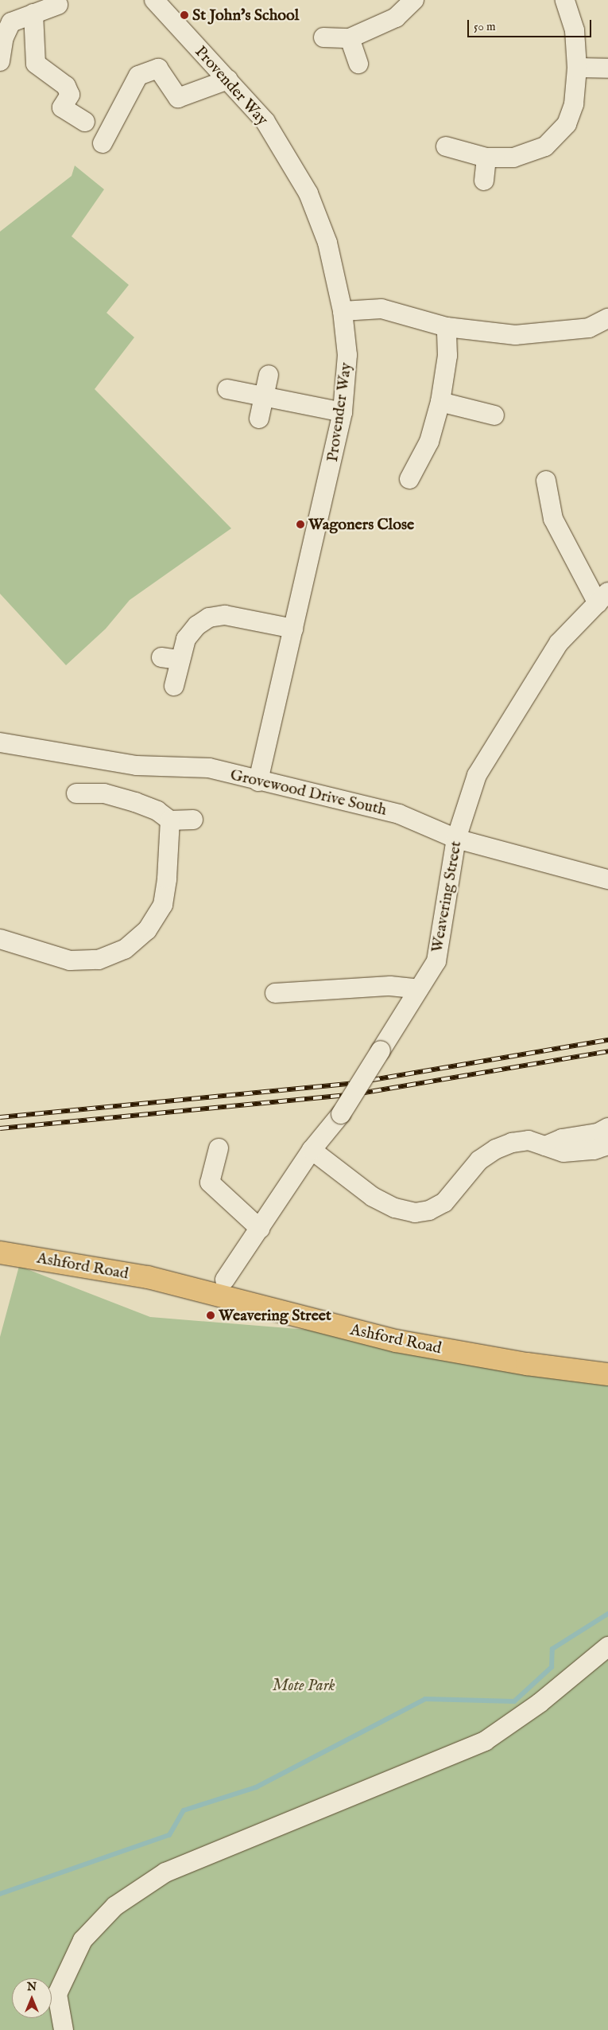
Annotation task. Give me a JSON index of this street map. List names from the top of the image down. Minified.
{"streets":{"main road":["Ashford Road"],"street":["Provender Way","Grovewood Drive South","Weavering Street"]},"crossings":[["Provender Way","Grovewood Drive South"],["Grovewood Drive South","Weavering Street"]],"parks":["Mote Park"],"places":["St John's School","Wagoners Close","Weavering Street"],"scale_bar":"50 m","north":"top"}
